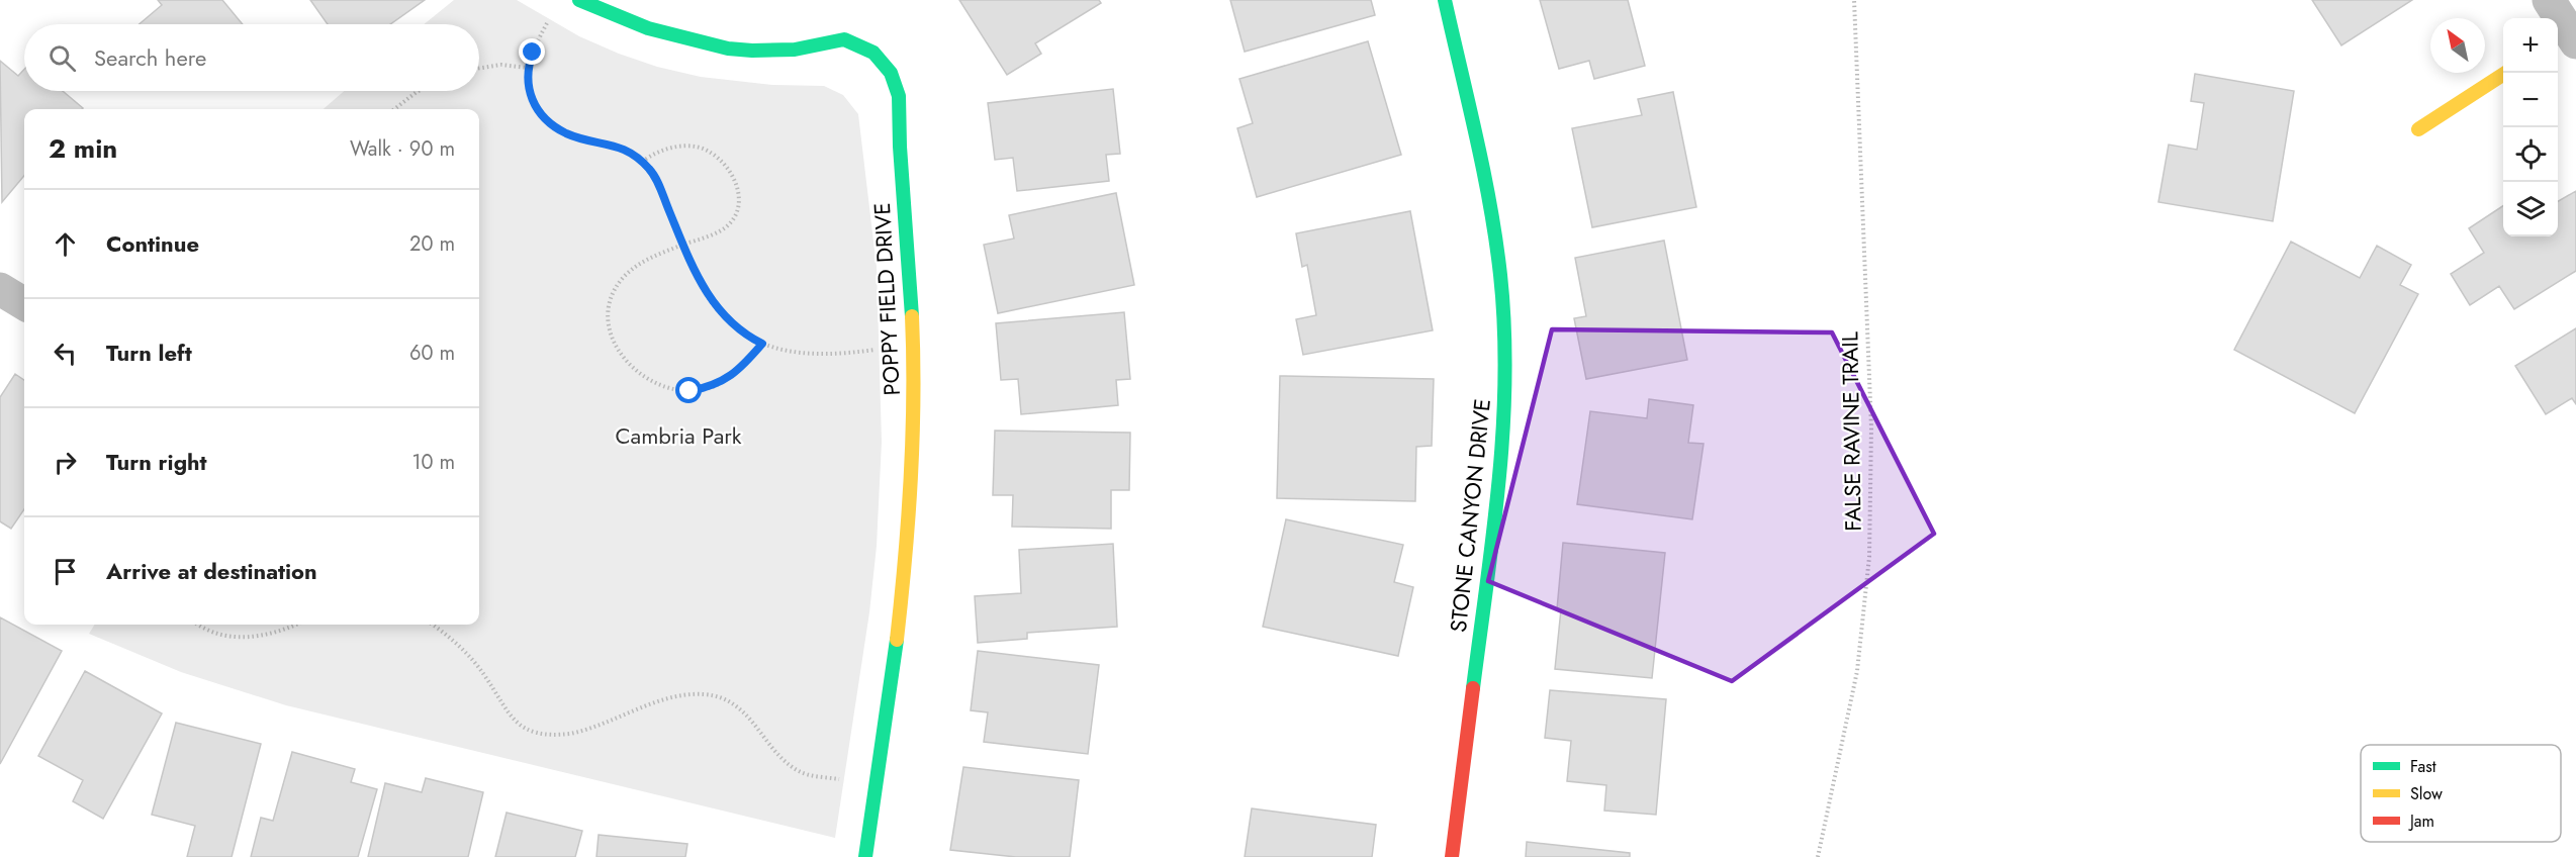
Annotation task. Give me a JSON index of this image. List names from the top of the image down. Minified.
{"streets":{"street":["POPPY FIELD DRIVE","STONE CANYON DRIVE"],"path":["FALSE RAVINE TRAIL"]},"parks":["Cambria Park"],"legend":["Fast","Slow","Jam"],"north":"top left","page":{"map_buttons":["+","−"],"search":"Search here","heading":["2 min","Walk · 90 m"],"list":[["Continue","20 m"],["Turn left","60 m"],["Turn right","10 m"],"Arrive at destination"]}}
